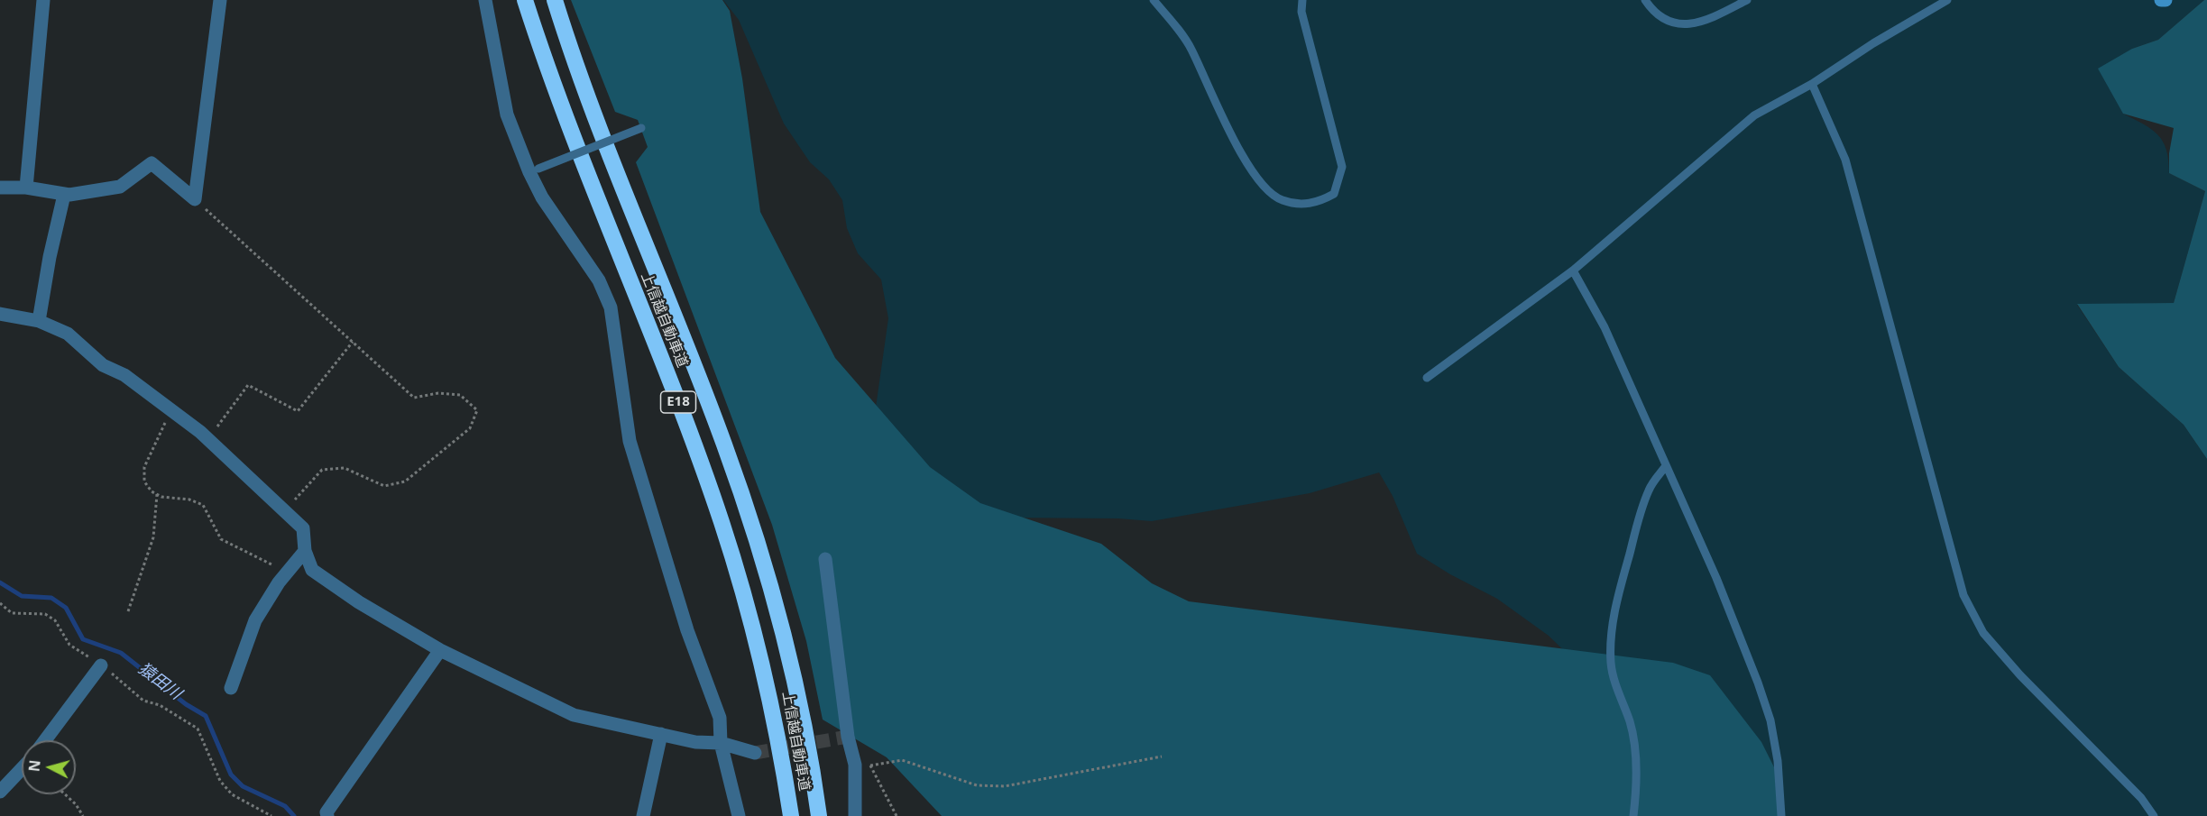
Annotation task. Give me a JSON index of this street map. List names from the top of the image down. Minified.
{"streets":{"highway":["上信越自動車道","E18"]},"water":["猿田川"],"north":"left"}
